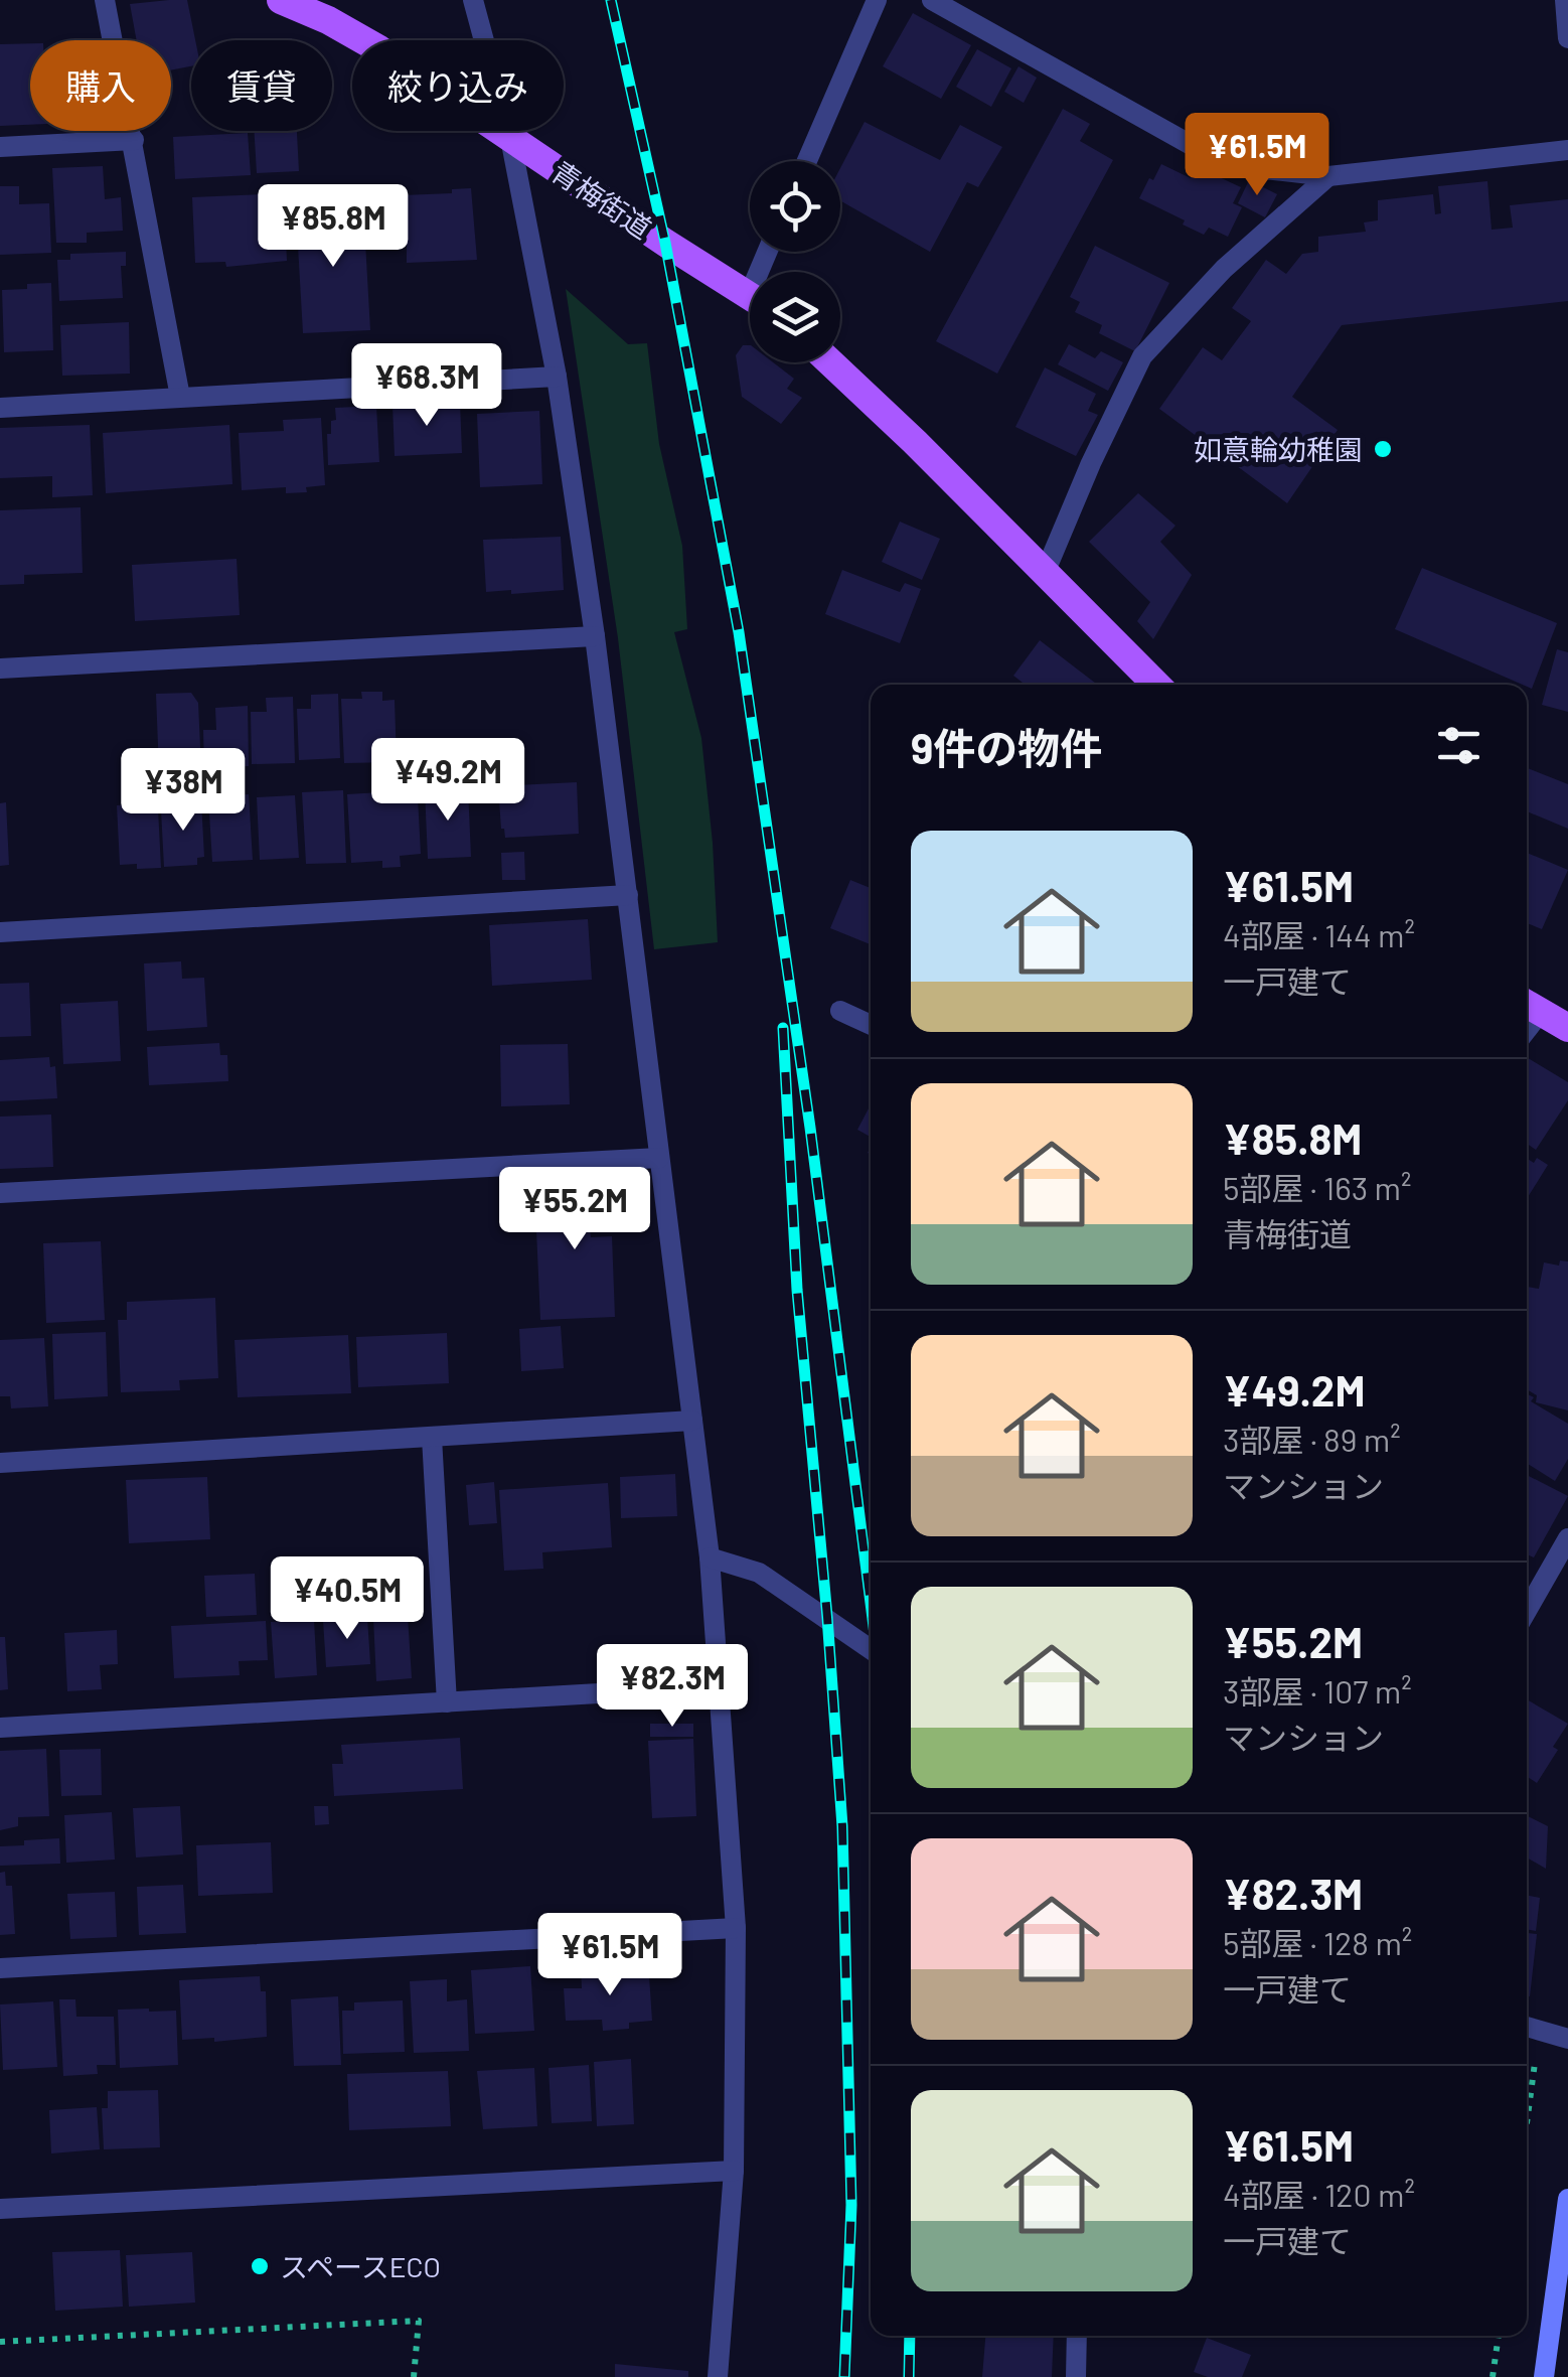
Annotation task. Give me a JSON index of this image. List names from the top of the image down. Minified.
{"streets":{"main road":["青梅街道"]},"places":["如意輪幼稚園","スペースECO"],"page":{"chip":["購入","賃貸","絞り込み"],"price":["¥61.5M","¥85.8M","¥68.3M","¥49.2M","¥38M","¥55.2M","¥40.5M","¥82.3M","¥61.5M"],"heading":"9件の物件","list":[{"name":"¥61.5M","note":"4部屋 · 144 m² · 一戸建て"},{"name":"¥85.8M","note":"5部屋 · 163 m² · 青梅街道"},{"name":"¥49.2M","note":"3部屋 · 89 m² · マンション"},{"name":"¥55.2M","note":"3部屋 · 107 m² · マンション"},{"name":"¥82.3M","note":"5部屋 · 128 m² · 一戸建て"},{"name":"¥61.5M","note":"4部屋 · 120 m² · 一戸建て"}]}}
